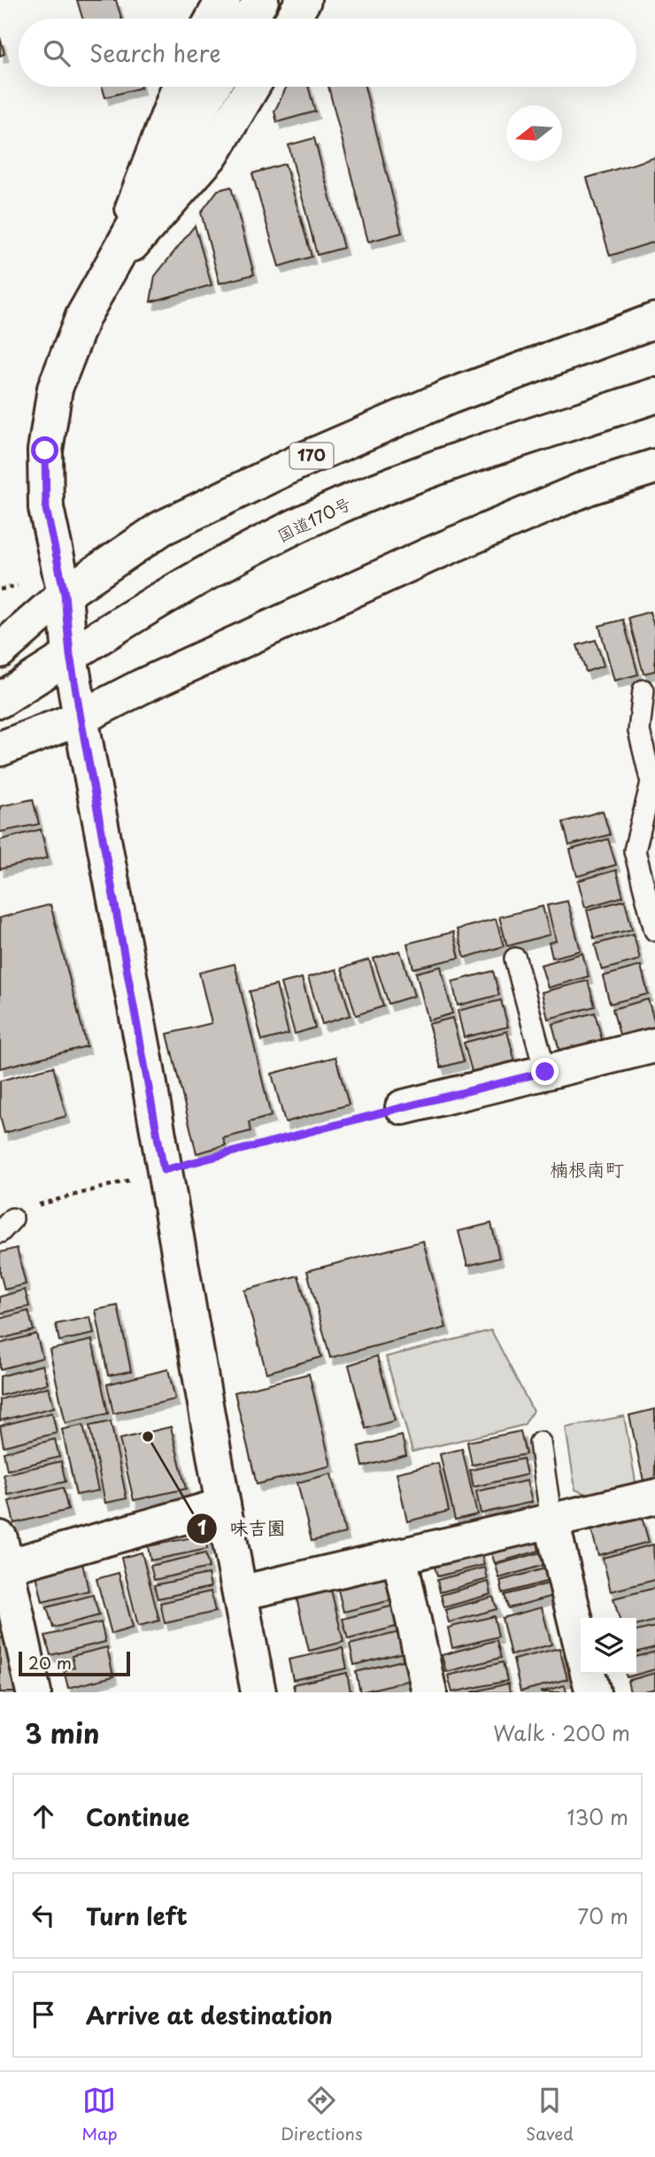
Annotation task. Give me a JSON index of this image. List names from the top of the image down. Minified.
{"streets":{"main road":["170","国道170号"]},"districts":["楠根南町"],"places":["味吉園"],"scale_bar":"20 m","north":"left","page":{"search":"Search here","scale":"20 m","heading":["3 min","Walk · 200 m"],"list":[["Continue","130 m"],["Turn left","70 m"],"Arrive at destination"],"nav":["Map","Directions","Saved"]}}
